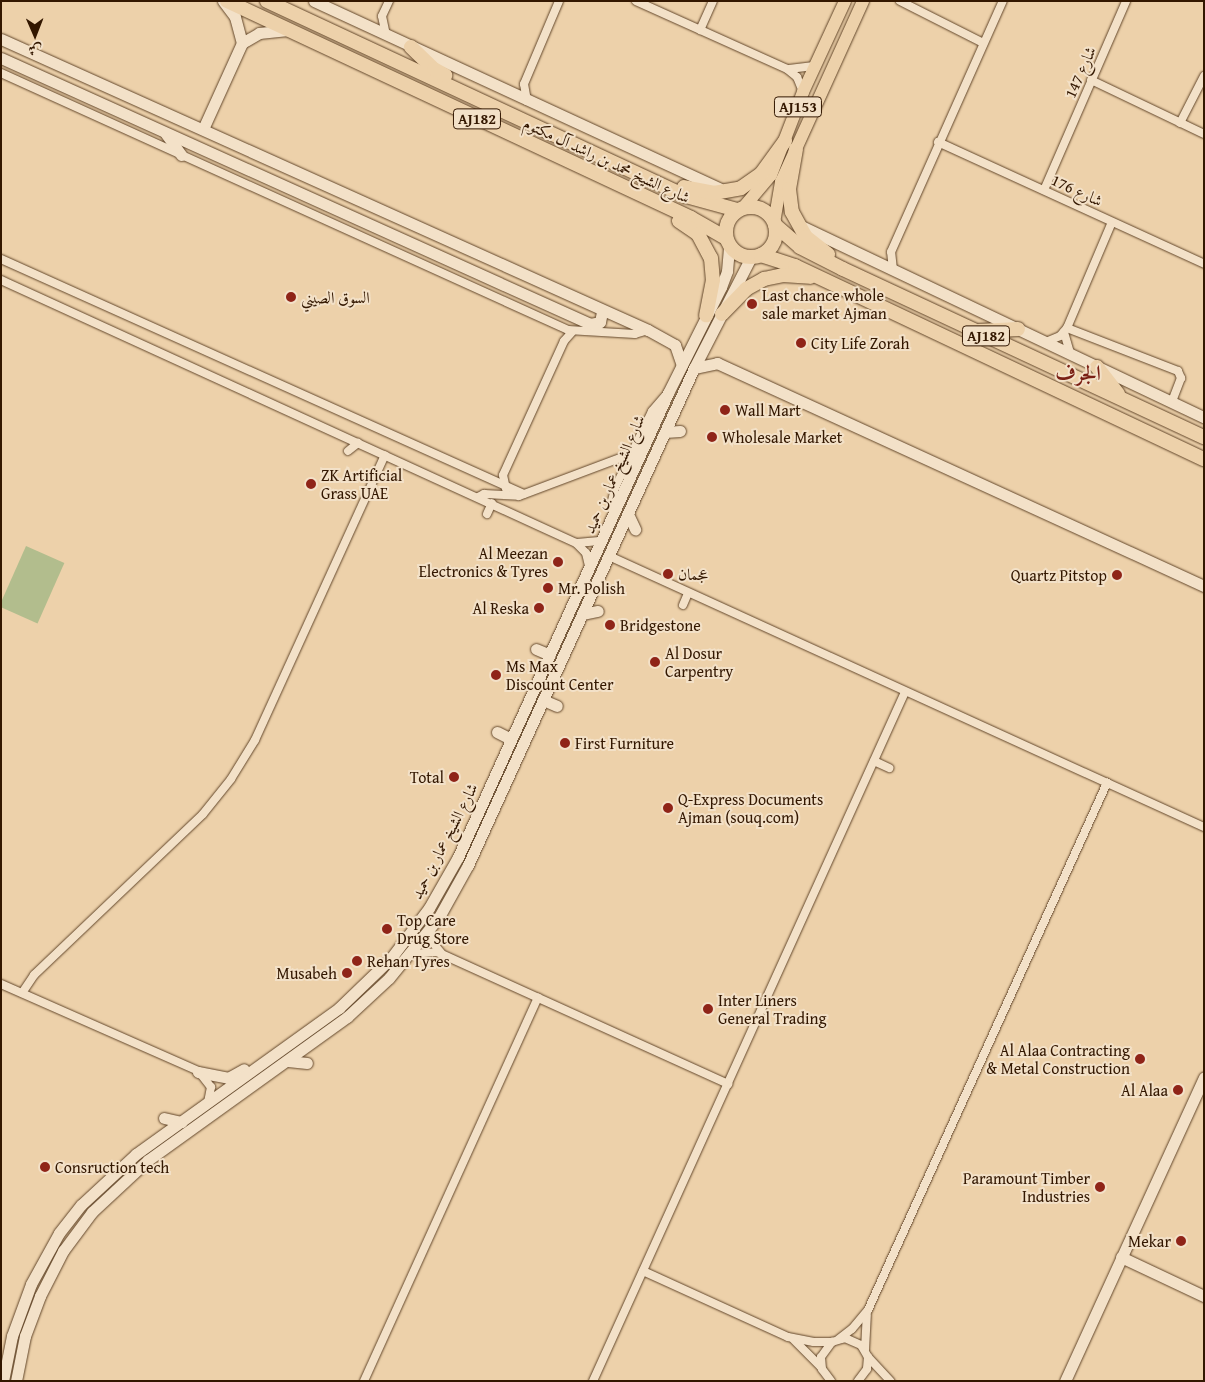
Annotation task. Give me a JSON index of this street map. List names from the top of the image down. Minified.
{"streets":{"highway":["AJ182","شارع الشيخ محمد بن راشد آل مكتوم"],"main road":["AJ153"],"street":["شارع 147","شارع 176","شارع الشيخ عمار بن حميد"]},"crossings":[["شارع 147","شارع 176"],["AJ153","AJ182"],["AJ153","شارع الشيخ محمد بن راشد آل مكتوم"],["AJ153","شارع الشيخ عمار بن حميد"],["AJ182","شارع الشيخ محمد بن راشد آل مكتوم"],["AJ182","شارع الشيخ عمار بن حميد"],["شارع الشيخ محمد بن راشد آل مكتوم","شارع الشيخ عمار بن حميد"]],"districts":["الجرف"],"places":["السوق الصيني","Last chance whole sale market Ajman","City Life Zorah","Wall Mart","Wholesale Market","ZK Artificial Grass UAE","Al Meezan Electronics & Tyres","عجمان","Quartz Pitstop","Mr. Polish","Al Reska","Bridgestone","Al Dosur Carpentry","Ms Max Discount Center","First Furniture","Total","Q-Express Documents Ajman (souq.com)","Top Care Drug Store","Rehan Tyres","Musabeh","Inter Liners General Trading","Al Alaa Contracting & Metal Construction","Al Alaa","Consruction tech","Paramount Timber Industries","Mekar"],"north":"bottom"}
